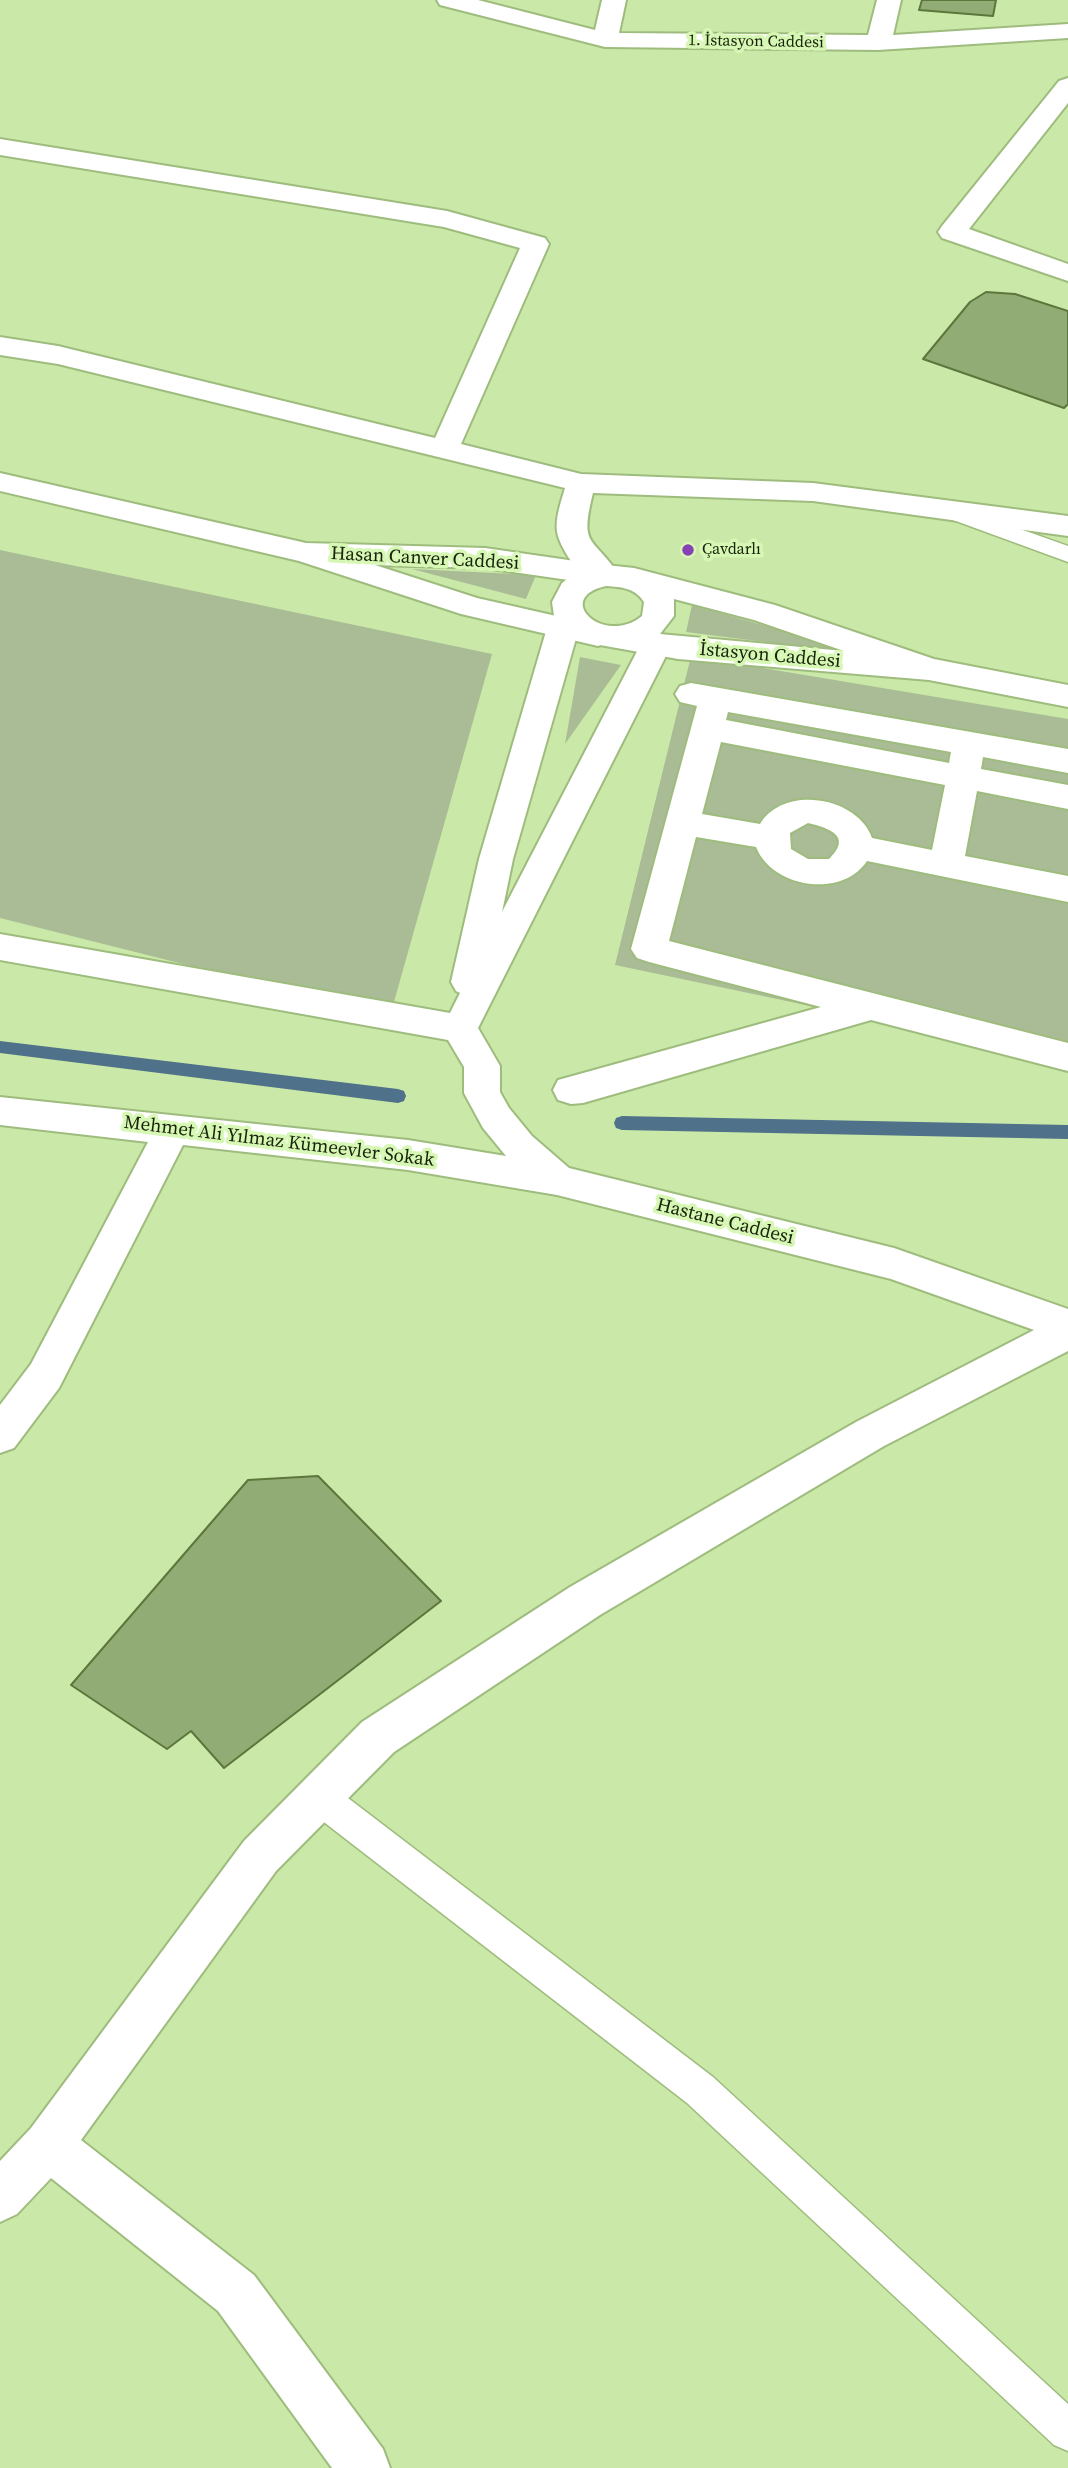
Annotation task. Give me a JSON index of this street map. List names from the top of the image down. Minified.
{"streets":{"street":["1. İstasyon Caddesi","Hasan Canver Caddesi","İstasyon Caddesi","Mehmet Ali Yılmaz Kümeevler Sokak","Hastane Caddesi"]},"crossings":[["Hasan Canver Caddesi","İstasyon Caddesi"],["Mehmet Ali Yılmaz Kümeevler Sokak","Hastane Caddesi"]],"places":["Çavdarlı"]}
